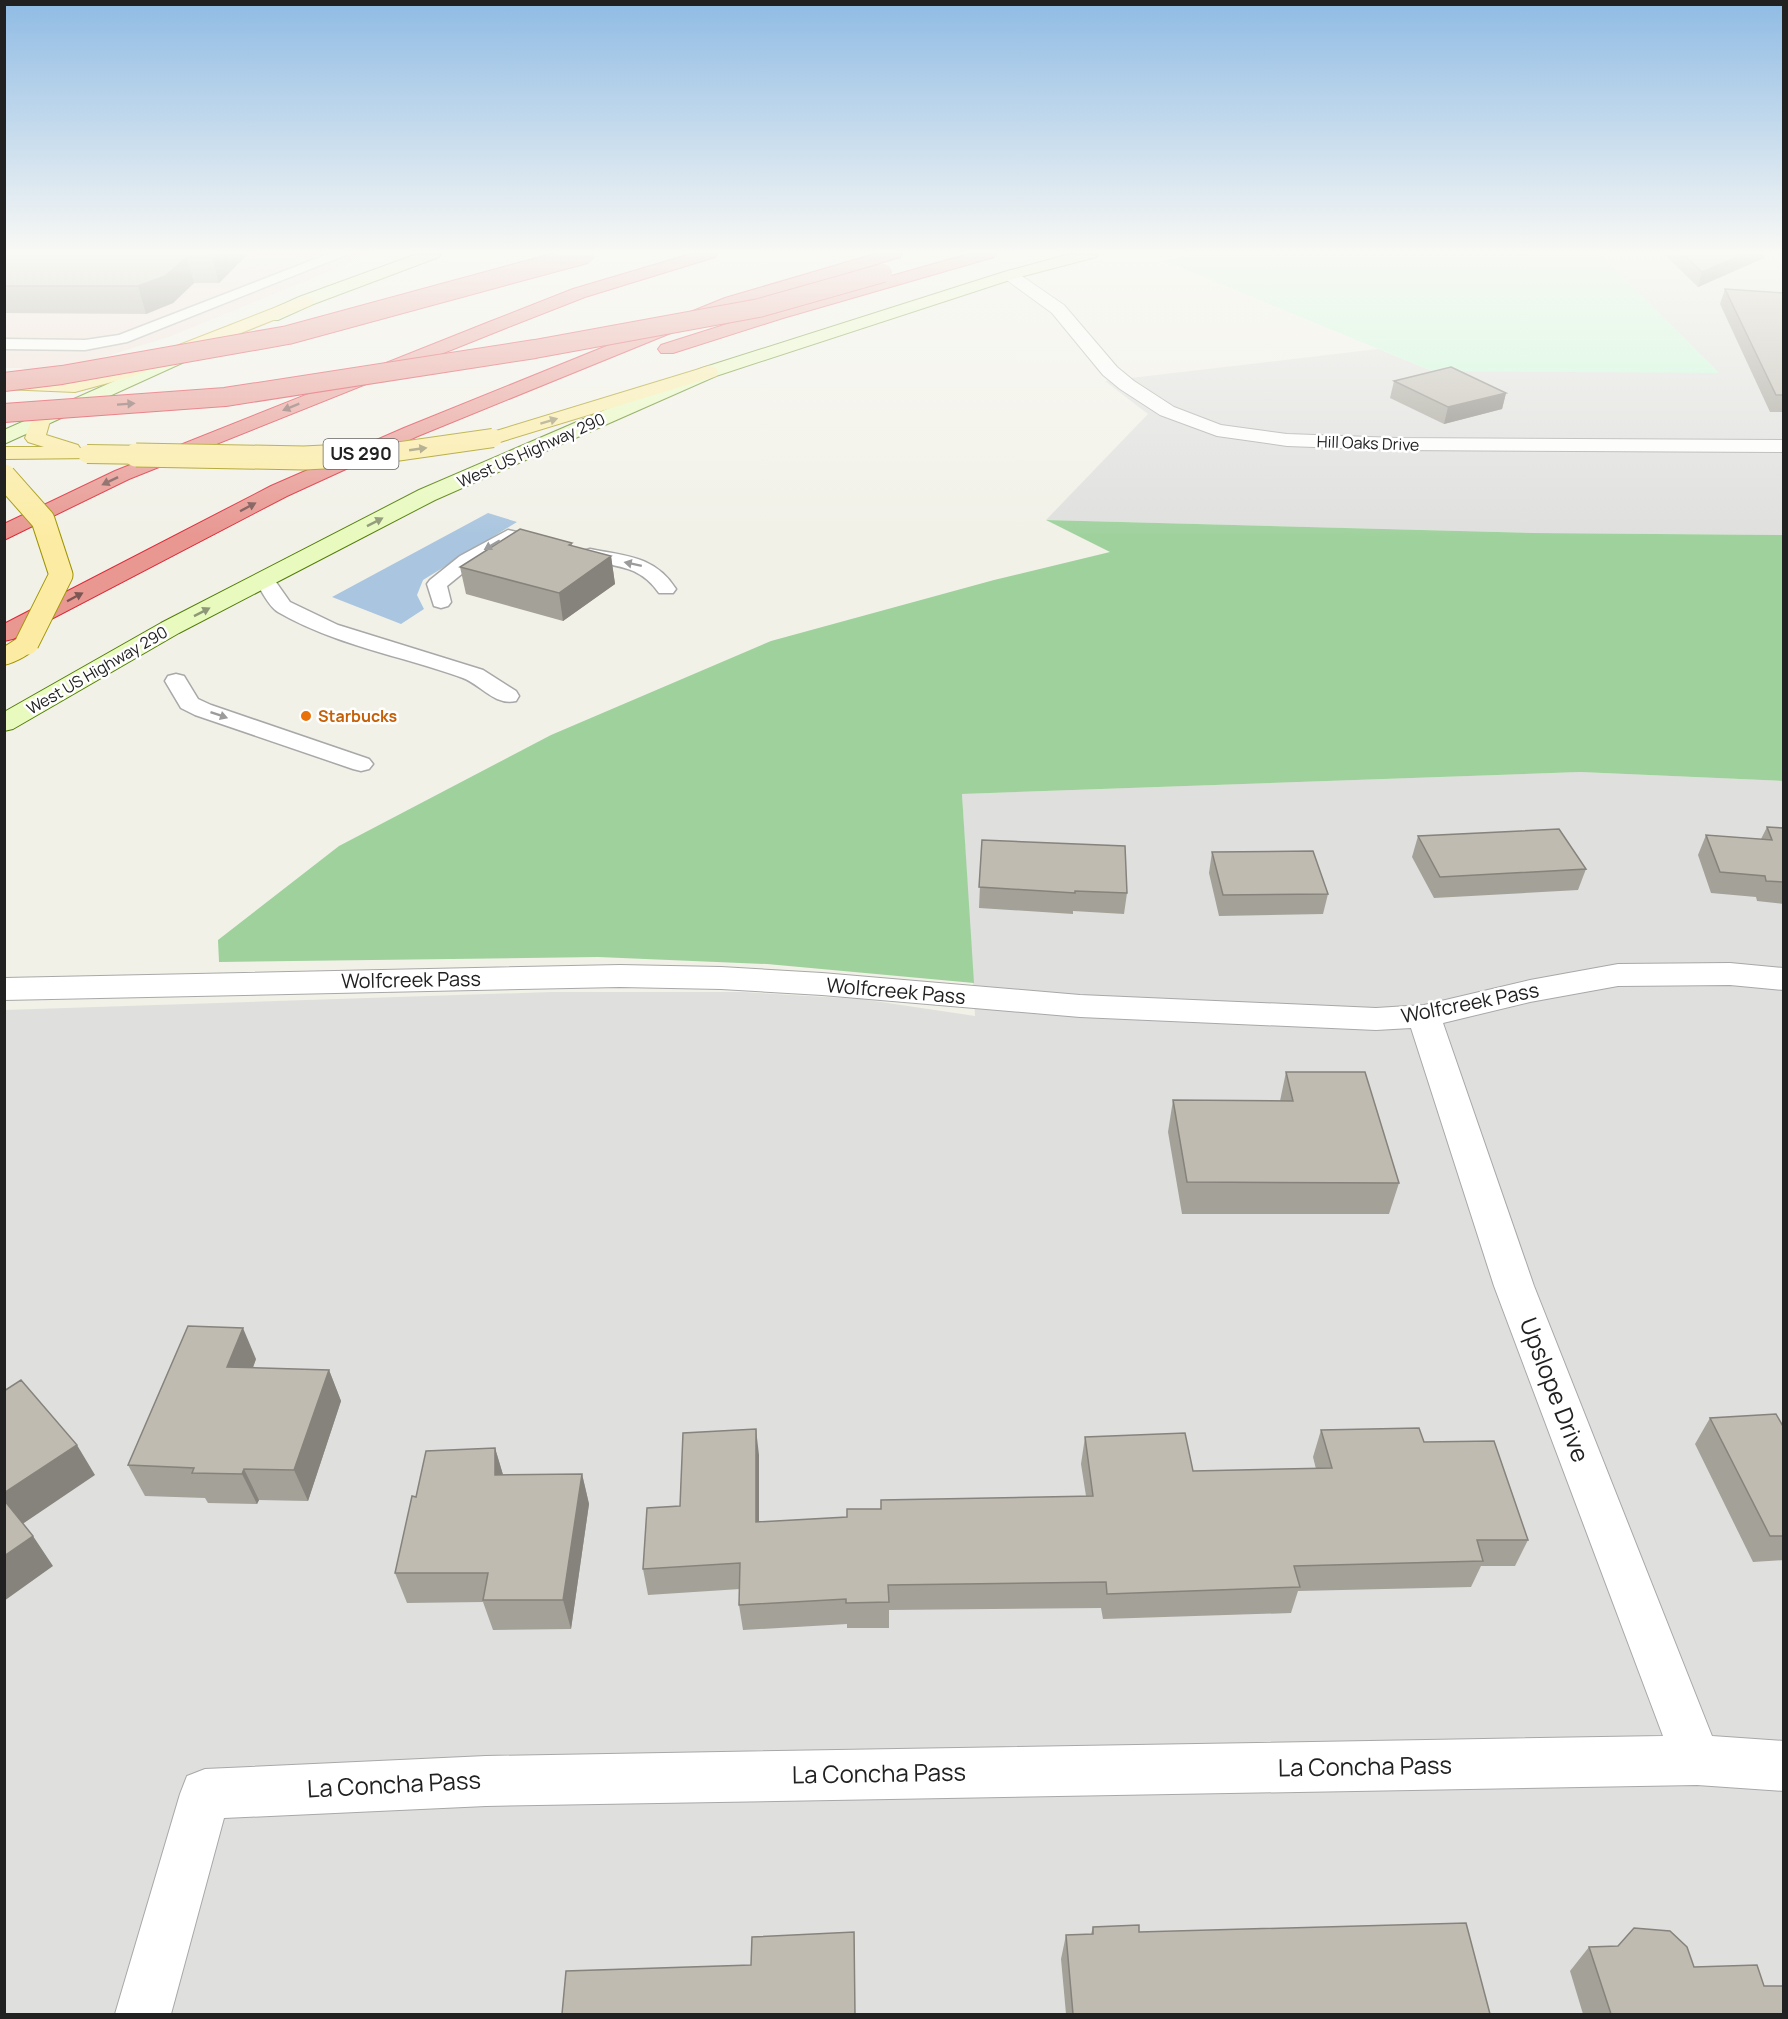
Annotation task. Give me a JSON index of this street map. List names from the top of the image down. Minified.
{"streets":{"highway":["US 290"],"main road":["West US Highway 290"],"street":["Hill Oaks Drive","Wolfcreek Pass","Upslope Drive","La Concha Pass"]},"crossings":[["Wolfcreek Pass","Upslope Drive"],["Upslope Drive","La Concha Pass"]],"places":["Starbucks"]}
